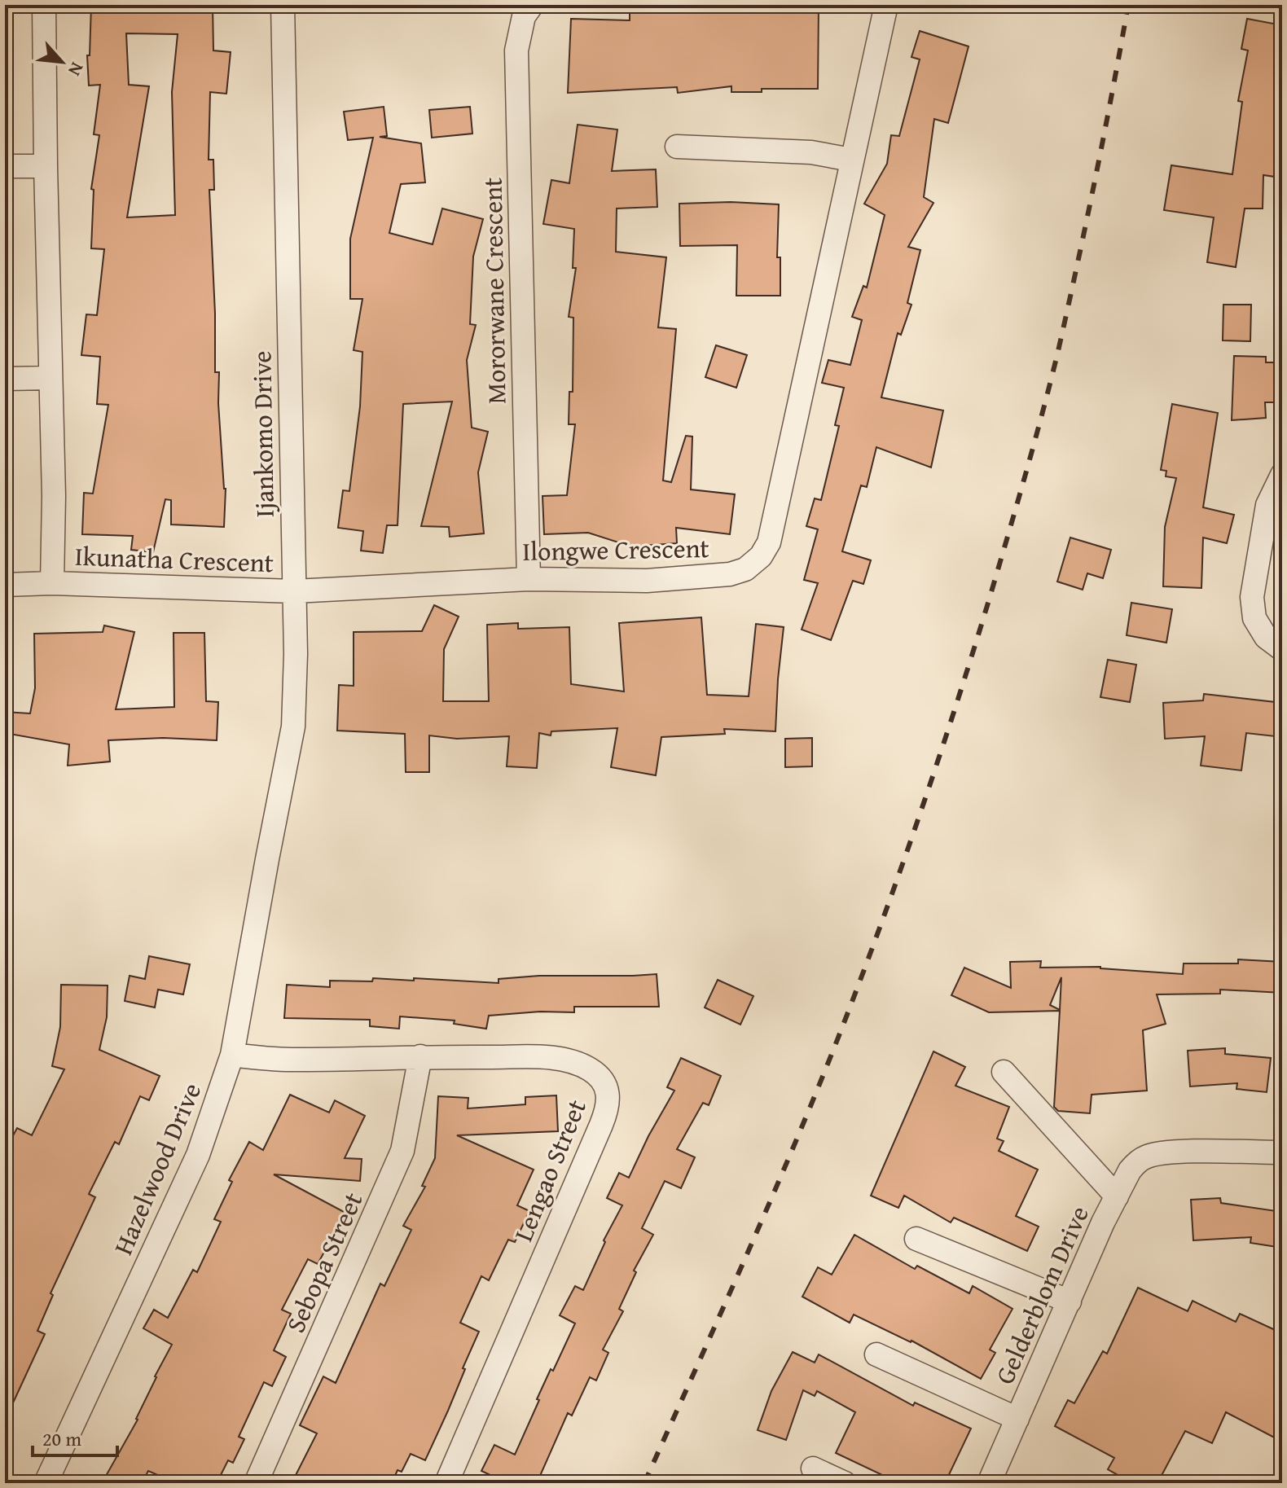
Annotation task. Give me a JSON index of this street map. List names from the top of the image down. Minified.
{"streets":{"street":["Mororwane Crescent","Ijankomo Drive","Ilongwe Crescent","Ikunatha Crescent","Hazelwood Drive","Lengao Street","Sebopa Street","Gelderblom Drive"]},"crossings":[["Mororwane Crescent","Ilongwe Crescent"],["Ijankomo Drive","Ilongwe Crescent"],["Ijankomo Drive","Ikunatha Crescent"],["Ijankomo Drive","Hazelwood Drive"],["Ilongwe Crescent","Ikunatha Crescent"],["Hazelwood Drive","Lengao Street"],["Lengao Street","Sebopa Street"]],"scale_bar":"20 m","north":"bottom right"}
